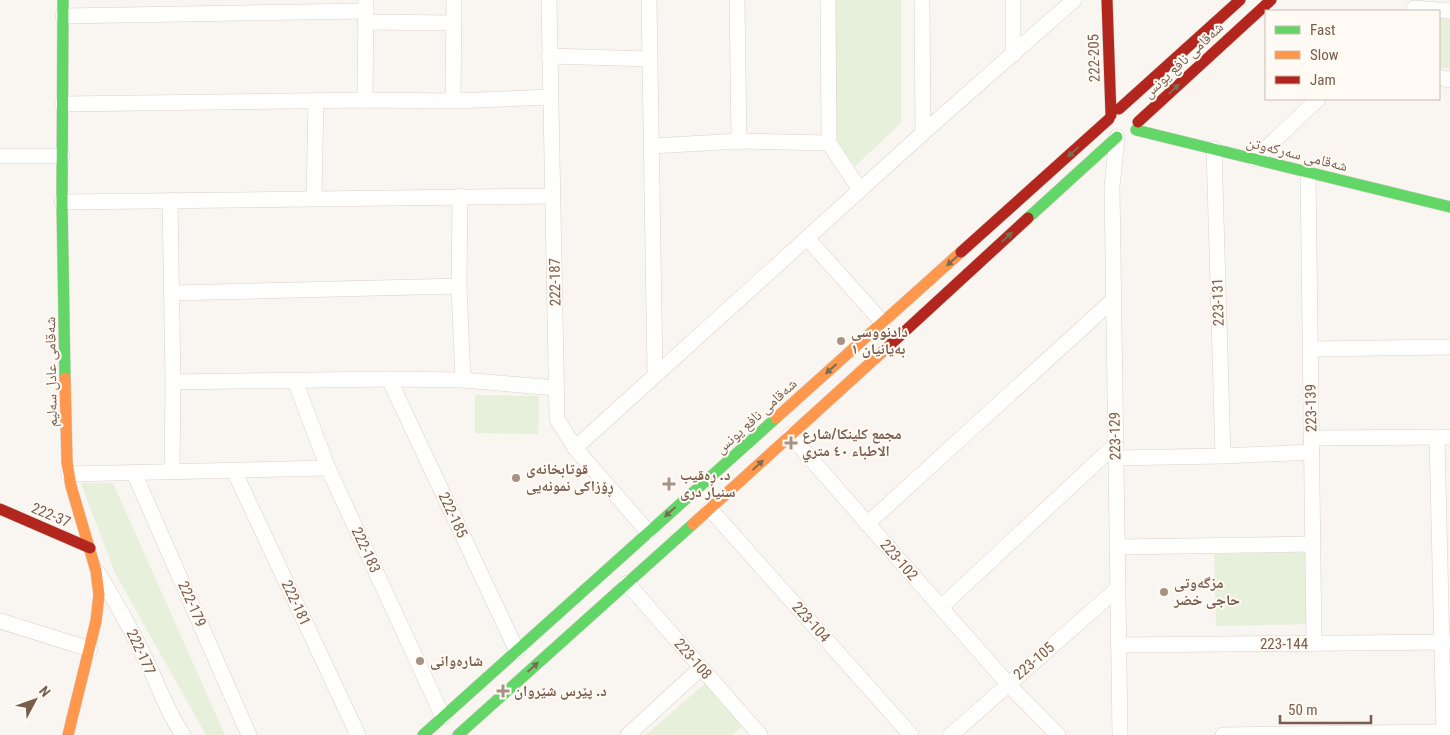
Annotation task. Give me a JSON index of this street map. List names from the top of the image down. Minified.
{"streets":{"main road":["222-205","شەقامی نافع یونس","شەقامی سەرکەوتن","شەقامی عادل سەلیم","222-37"],"street":["222-187","223-131","223-139","223-129","222-185","222-183","223-102","222-181","222-179","223-104","223-144","222-177","223-108","223-105"]},"crossings":[["222-205","شەقامی نافع یونس"],["222-205","شەقامی سەرکەوتن"],["222-205","223-129"],["شەقامی نافع یونس","شەقامی سەرکەوتن"],["شەقامی نافع یونس","222-187"],["شەقامی نافع یونس","223-129"],["شەقامی نافع یونس","222-185"],["شەقامی نافع یونس","222-183"],["شەقامی نافع یونس","223-102"],["شەقامی نافع یونس","223-104"],["شەقامی نافع یونس","223-108"],["شەقامی سەرکەوتن","223-131"],["شەقامی سەرکەوتن","223-139"],["شەقامی سەرکەوتن","223-129"],["شەقامی عادل سەلیم","222-37"],["شەقامی عادل سەلیم","222-177"],["223-139","223-144"],["223-129","223-144"],["223-129","223-105"],["223-102","223-105"]],"places":{"other":["دادنووسی بەیانیان ١","قوتابخانەی ڕۆزاکی نمونەیی","مزگه‌وتی حاجی خضر","شارەوانی"],"health":["مجمع كلينكا/شارع الاطباء ٤٠ متري","د. ڕەقیب سنیار دری","د. پێرس شێروان"]},"legend":["Fast","Slow","Jam"],"scale_bar":"50 m","north":"top right"}
